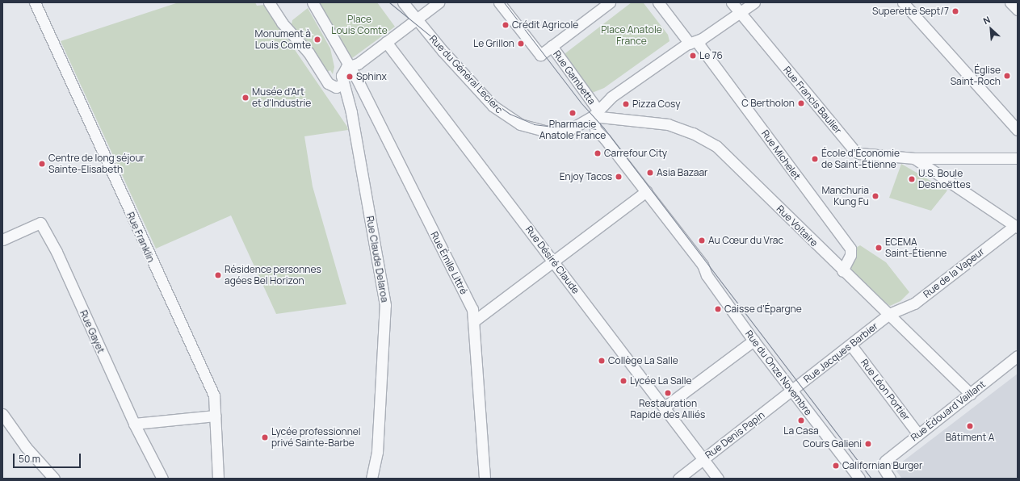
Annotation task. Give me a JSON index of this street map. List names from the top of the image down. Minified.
{"streets":{"street":["Rue du Général Leclerc","Rue Gambetta","Rue Francis Baulier","Rue Michelet","Rue Voltaire","Rue Franklin","Rue Claude Delaroa","Rue Désiré Claude","Rue Émile Littré","Rue de la Vapeur","Rue Gayet","Rue Jacques Barbier","Rue du Onze Novembre","Rue Léon Portier","Rue Édouard Vaillant","Rue Denis Papin"]},"crossings":[["Rue du Général Leclerc","Rue Gambetta"],["Rue du Général Leclerc","Rue Voltaire"],["Rue du Général Leclerc","Rue du Onze Novembre"],["Rue Gambetta","Rue Voltaire"],["Rue Gambetta","Rue du Onze Novembre"],["Rue Michelet","Rue Voltaire"],["Rue Voltaire","Rue de la Vapeur"],["Rue Voltaire","Rue Jacques Barbier"],["Rue Voltaire","Rue du Onze Novembre"],["Rue Voltaire","Rue Édouard Vaillant"],["Rue Claude Delaroa","Rue Émile Littré"],["Rue Désiré Claude","Rue Denis Papin"],["Rue de la Vapeur","Rue Jacques Barbier"],["Rue Jacques Barbier","Rue du Onze Novembre"],["Rue Jacques Barbier","Rue Léon Portier"],["Rue Jacques Barbier","Rue Denis Papin"],["Rue du Onze Novembre","Rue Denis Papin"],["Rue Léon Portier","Rue Édouard Vaillant"]],"parks":["Place Louis Comte","Place Anatole France"],"places":["Superette Sept/7","Crédit Agricole","Monument à Louis Comte","Le Grillon","Le 76","Église Saint-Roch","Sphinx","Musée d'Art et d'Industrie","C Bertholon","Pizza Cosy","Pharmacie Anatole France","Carrefour City","École d’Économie de Saint-Étienne","Centre de long séjour Sainte-Elisabeth","Asia Bazaar","Enjoy Tacos","U.S. Boule Desnoëttes","Manchuria Kung Fu","Au Cœur du Vrac","ECEMA Saint-Étienne","Résidence personnes agées Bel Horizon","Caisse d'Épargne","Collège La Salle","Lycée La Salle","Restauration Rapide des Alliés","La Casa","Bâtiment A","Lycée professionnel privé Sainte-Barbe","Cours Galieni","Californian Burger"],"scale_bar":"50 m","north":"top left"}
